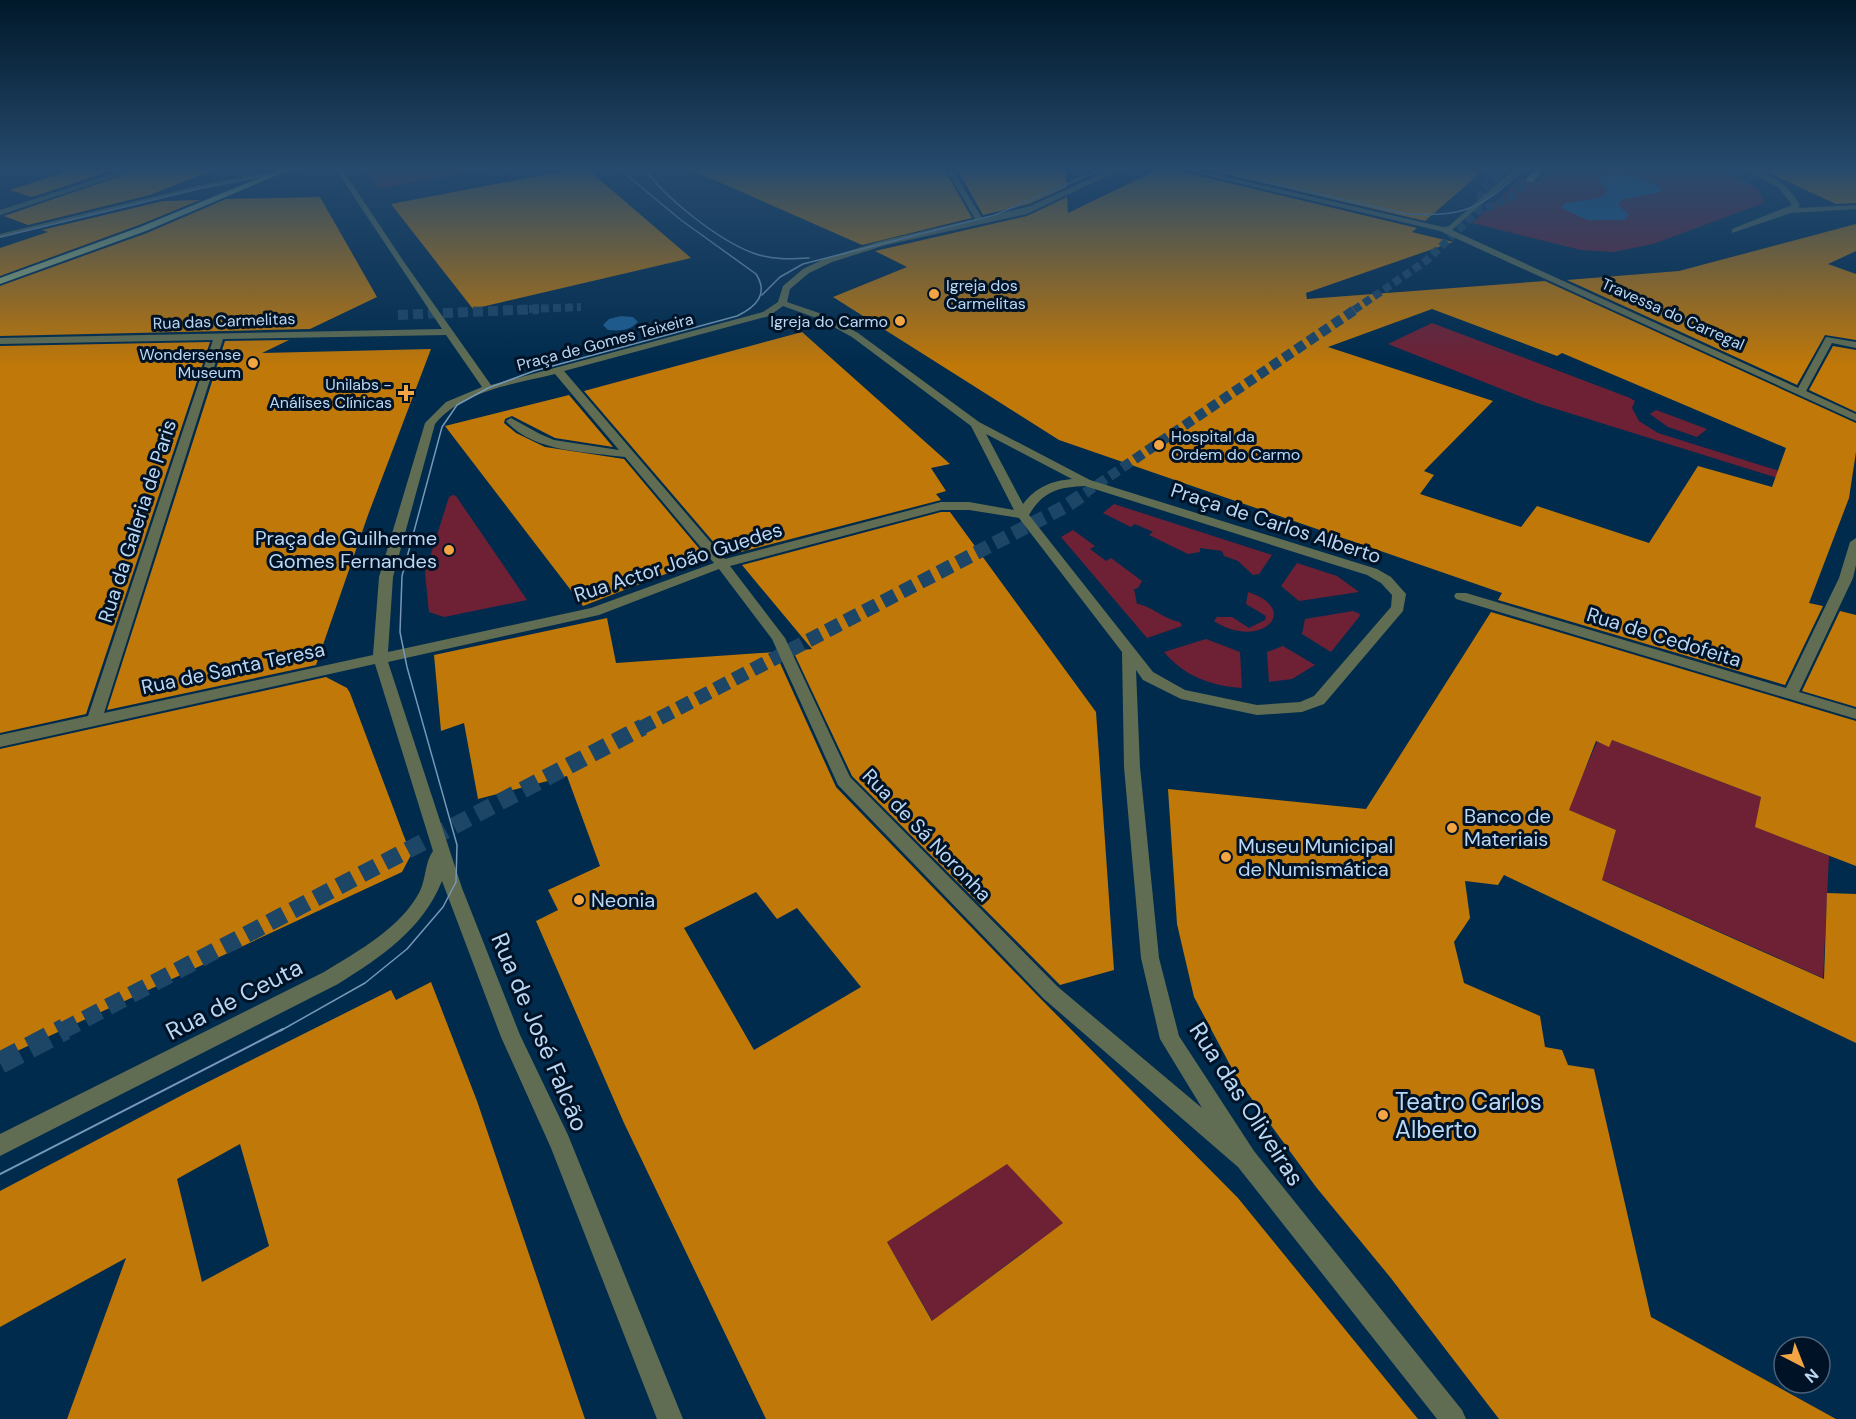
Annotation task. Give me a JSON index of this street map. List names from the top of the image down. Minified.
{"streets":{"street":["Travessa do Carregal","Rua das Carmelitas","Praça de Gomes Teixeira","Rua da Galeria de Paris","Praça de Carlos Alberto","Rua Actor João Guedes","Rua de Cedofeita","Rua de Santa Teresa","Rua de Sá Noronha","Rua de Ceuta","Rua de José Falcão","Rua das Oliveiras"]},"crossings":[["Rua das Carmelitas","Rua da Galeria de Paris"],["Praça de Gomes Teixeira","Praça de Carlos Alberto"],["Praça de Gomes Teixeira","Rua Actor João Guedes"],["Praça de Gomes Teixeira","Rua de Santa Teresa"],["Praça de Gomes Teixeira","Rua de Sá Noronha"],["Praça de Gomes Teixeira","Rua de José Falcão"],["Rua da Galeria de Paris","Rua de Santa Teresa"],["Praça de Carlos Alberto","Rua Actor João Guedes"],["Praça de Carlos Alberto","Rua das Oliveiras"],["Rua Actor João Guedes","Rua de Santa Teresa"],["Rua Actor João Guedes","Rua de Sá Noronha"],["Rua Actor João Guedes","Rua de José Falcão"],["Rua de Santa Teresa","Rua de José Falcão"],["Rua de Sá Noronha","Rua das Oliveiras"],["Rua de Ceuta","Rua de José Falcão"]],"places":{"other":["Igreja dos Carmelitas","Igreja do Carmo","Wondersense Museum","Hospital da Ordem do Carmo","Praça de Guilherme Gomes Fernandes","Banco de Materiais","Museu Municipal de Numismática","Neonia","Teatro Carlos Alberto"],"health":["Unilabs - Análises Clínicas"]},"north":"bottom right"}
